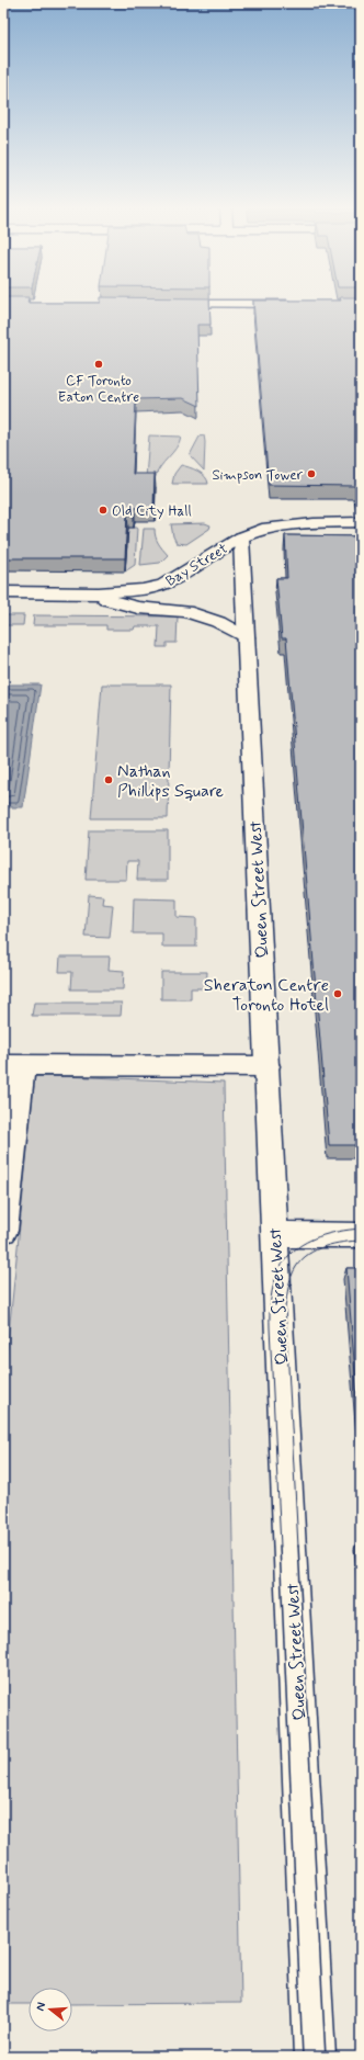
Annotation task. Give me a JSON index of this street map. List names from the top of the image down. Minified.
{"streets":{"main road":["Bay Street","Queen Street West"]},"crossings":[["Bay Street","Queen Street West"]],"places":["CF Toronto Eaton Centre","Simpson Tower","Old City Hall","Nathan Phillips Square","Sheraton Centre Toronto Hotel"],"north":"left"}
